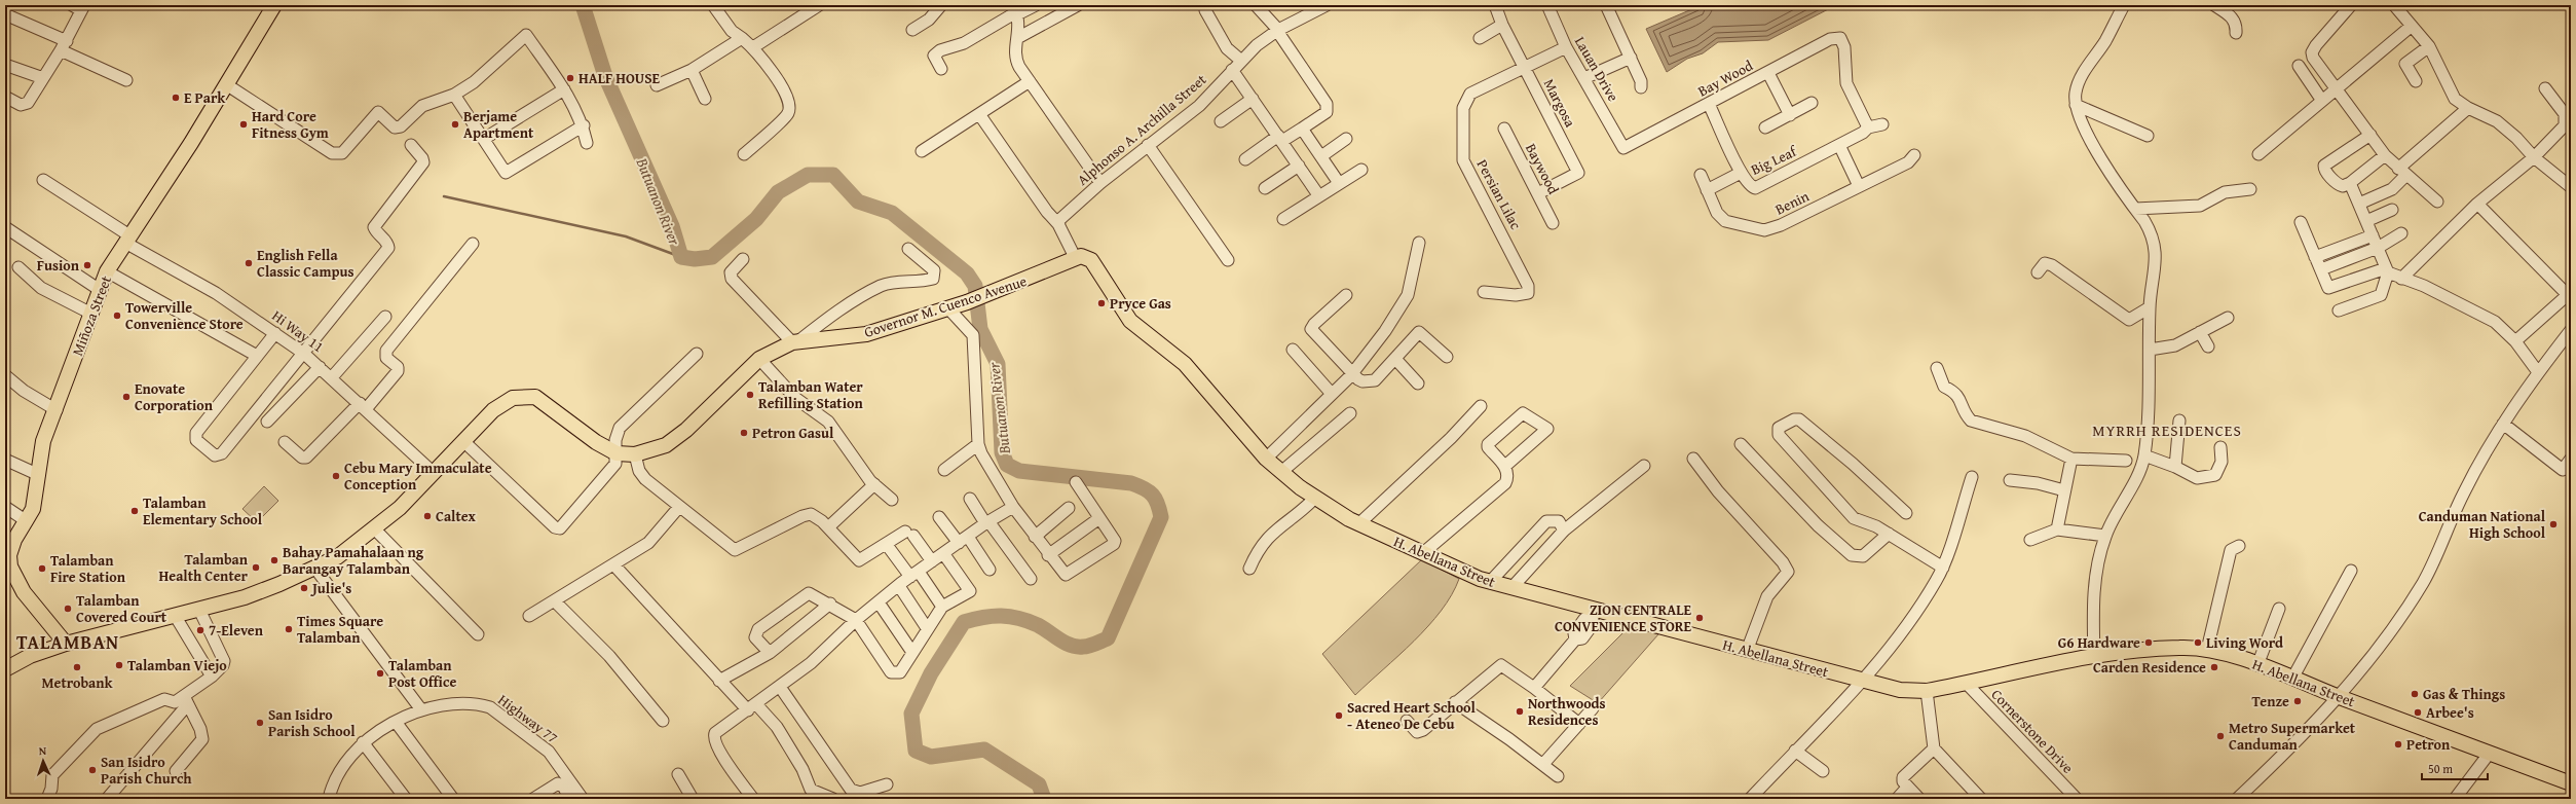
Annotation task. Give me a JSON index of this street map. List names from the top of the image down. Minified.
{"streets":{"main road":["Governor M. Cuenco Avenue","Miñoza Street","H. Abellana Street"],"street":["Lauan Drive","Bay Wood","Margosa","Alphonso A. Archilla Street","Big Leaf","Baywood","Persian Lilac","Benin","Hi Way 11","Highway 77","Cornerstone Drive"]},"crossings":[["Lauan Drive","Bay Wood"],["Lauan Drive","Persian Lilac"],["Bay Wood","Big Leaf"],["Margosa","Baywood"],["Margosa","Persian Lilac"],["Governor M. Cuenco Avenue","Miñoza Street"],["Governor M. Cuenco Avenue","Hi Way 11"],["Governor M. Cuenco Avenue","H. Abellana Street"],["Miñoza Street","Hi Way 11"],["H. Abellana Street","Cornerstone Drive"]],"districts":["MYRRH RESIDENCES","TALAMBAN"],"water":["Butuanon River"],"places":["HALF HOUSE","E Park","Hard Core Fitness Gym","Berjame Apartment","English Fella Classic Campus","Fusion","Pryce Gas","Towerville Convenience Store","Talamban Water Refilling Station","Enovate Corporation","Petron Gasul","Cebu Mary Immaculate Conception","Talamban Elementary School","Caltex","Canduman National High School","Bahay Pamahalaan ng Barangay Talamban","Talamban Health Center","Talamban Fire Station","Julie's","Talamban Covered Court","ZION CENTRALE CONVENIENCE STORE","Times Square Talamban","7-Eleven","G6 Hardware","Living Word","Talamban Viejo","Metrobank","Carden Residence","Talamban Post Office","Gas & Things","Tenze","Northwoods Residences","Arbee's","Sacred Heart School - Ateneo De Cebu","San Isidro Parish School","Metro Supermarket Canduman","Petron","San Isidro Parish Church"],"scale_bar":"50 m","north":"top"}
